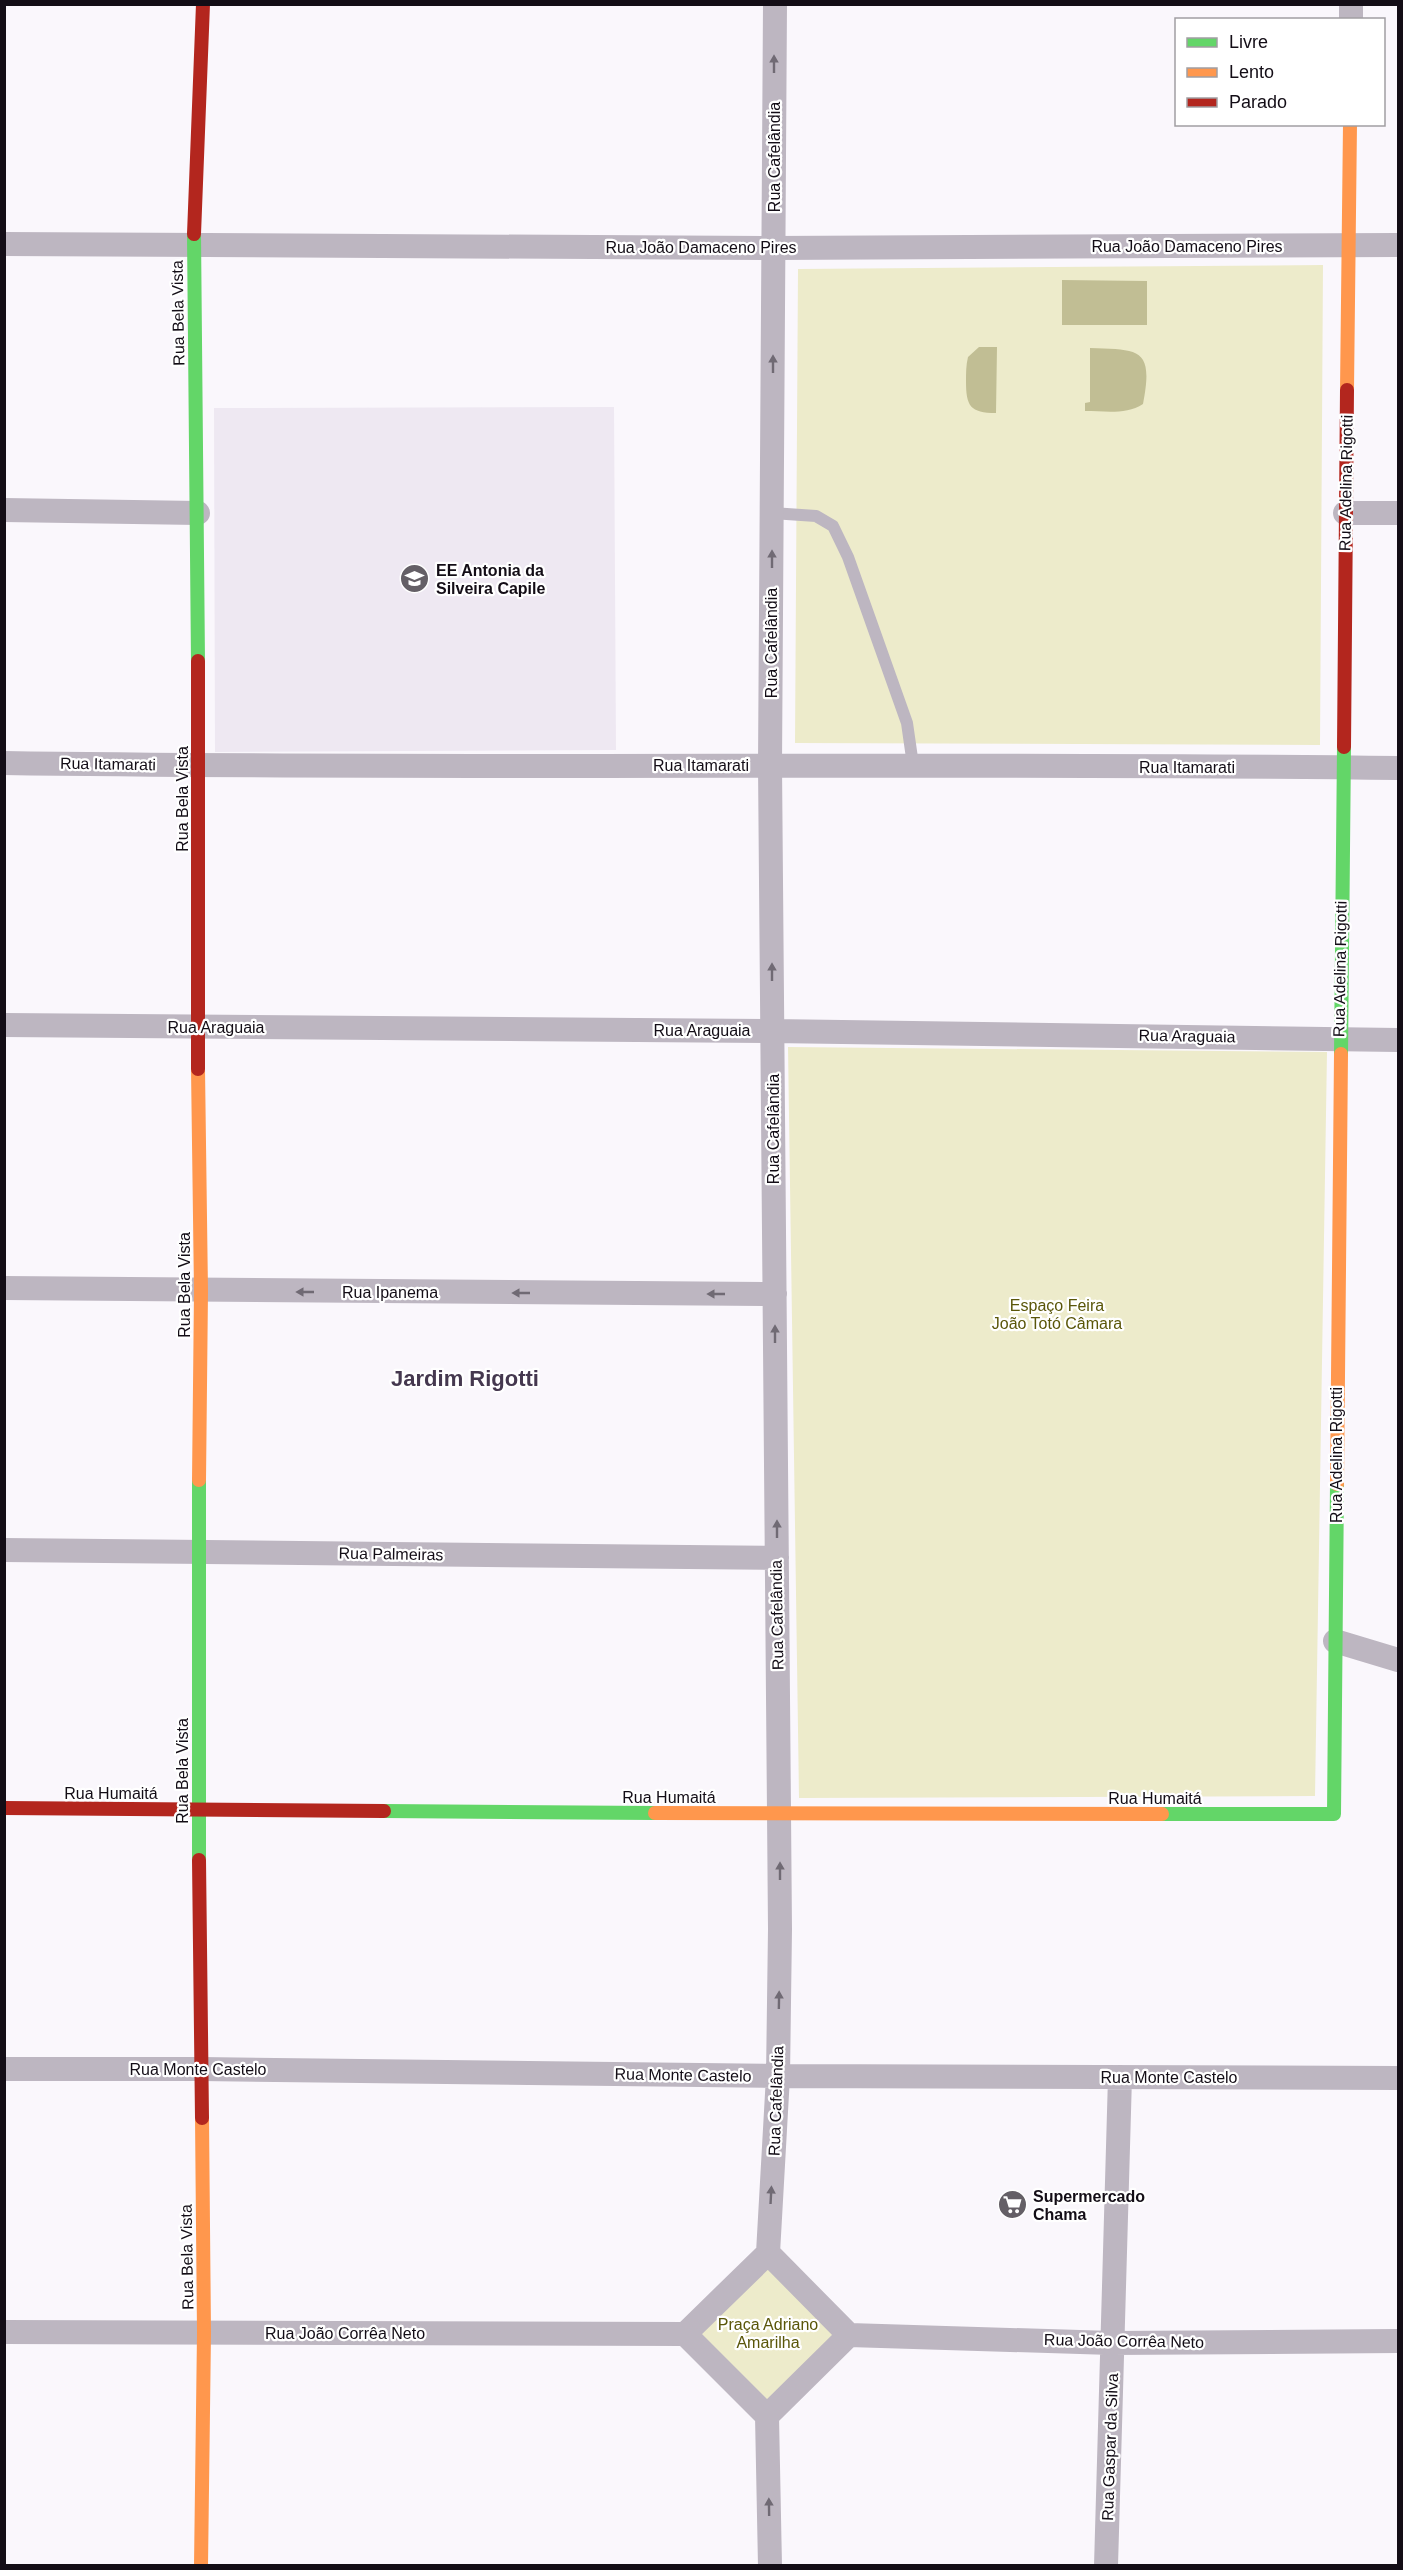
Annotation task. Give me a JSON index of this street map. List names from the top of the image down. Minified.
{"streets":{"street":["Rua Cafelândia","Rua João Damaceno Pires","Rua Bela Vista","Rua Adelina Rigotti","Rua Itamarati","Rua Araguaia","Rua Ipanema","Rua Palmeiras","Rua Humaitá","Rua Monte Castelo","Rua João Corrêa Neto","Rua Gaspar da Silva"]},"crossings":[["Rua Cafelândia","Rua João Damaceno Pires"],["Rua Cafelândia","Rua Itamarati"],["Rua Cafelândia","Rua Araguaia"],["Rua Cafelândia","Rua Ipanema"],["Rua Cafelândia","Rua Palmeiras"],["Rua Cafelândia","Rua Humaitá"],["Rua Cafelândia","Rua Monte Castelo"],["Rua João Damaceno Pires","Rua Bela Vista"],["Rua João Damaceno Pires","Rua Adelina Rigotti"],["Rua Bela Vista","Rua Itamarati"],["Rua Bela Vista","Rua Araguaia"],["Rua Bela Vista","Rua Ipanema"],["Rua Bela Vista","Rua Palmeiras"],["Rua Bela Vista","Rua Humaitá"],["Rua Bela Vista","Rua Monte Castelo"],["Rua Bela Vista","Rua João Corrêa Neto"],["Rua Adelina Rigotti","Rua Itamarati"],["Rua Adelina Rigotti","Rua Araguaia"],["Rua Adelina Rigotti","Rua Humaitá"],["Rua Monte Castelo","Rua Gaspar da Silva"],["Rua João Corrêa Neto","Rua Gaspar da Silva"]],"one_way":["Rua Cafelândia","Rua Ipanema"],"districts":["Jardim Rigotti"],"parks":["Espaço Feira João Totó Câmara","Praça Adriano Amarilha"],"places":{"school or university":["EE Antonia da Silveira Capile"],"supermarket":["Supermercado Chama"]},"legend":["Livre","Lento","Parado"]}
